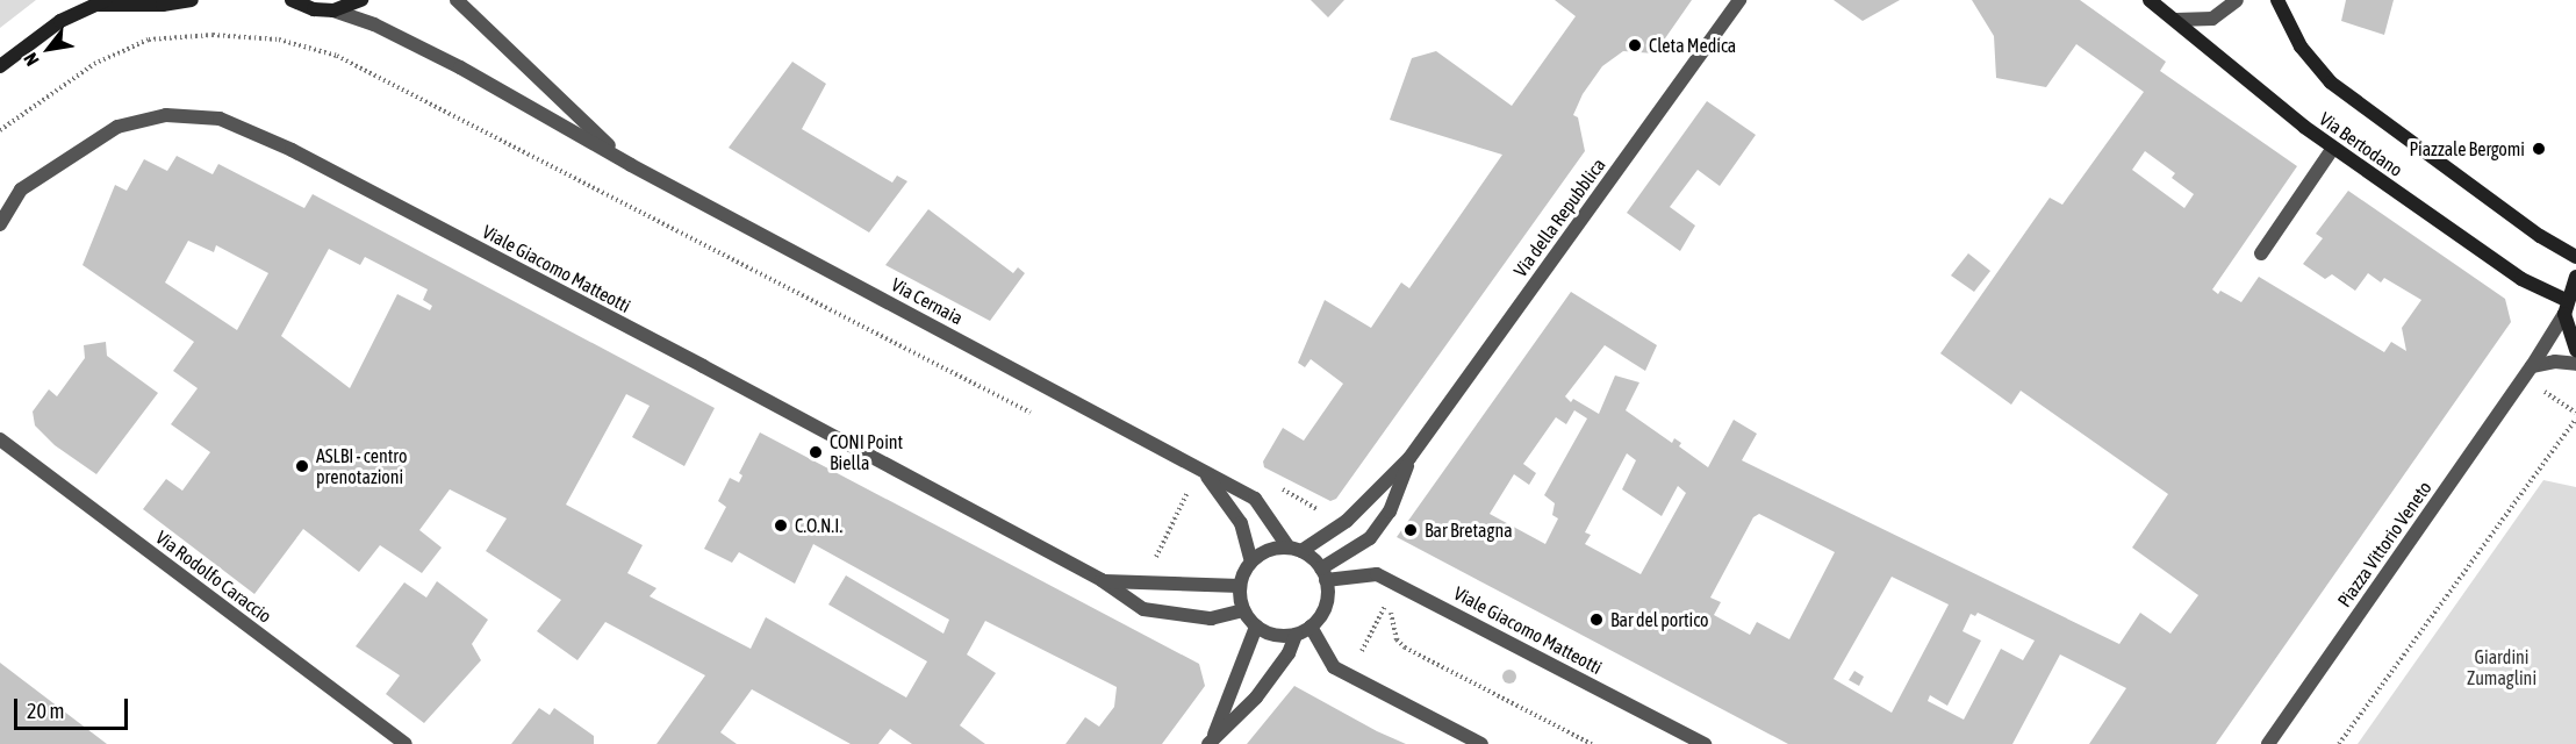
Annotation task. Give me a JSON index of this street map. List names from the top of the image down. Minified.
{"streets":{"main road":["Via Bertodano"],"street":["Via della Repubblica","Viale Giacomo Matteotti","Via Cernaia","Piazza Vittorio Veneto","Via Rodolfo Caraccio"]},"crossings":[["Via Bertodano","Piazza Vittorio Veneto"],["Via della Repubblica","Viale Giacomo Matteotti"],["Via della Repubblica","Via Cernaia"],["Viale Giacomo Matteotti","Via Cernaia"]],"parks":["Giardini Zumaglini"],"places":["Cleta Medica","Piazzale Bergomi","CONI Point Biella","ASLBI - centro prenotazioni","C.O.N.I.","Bar Bretagna","Bar del portico"],"scale_bar":"20 m","north":"bottom left"}
